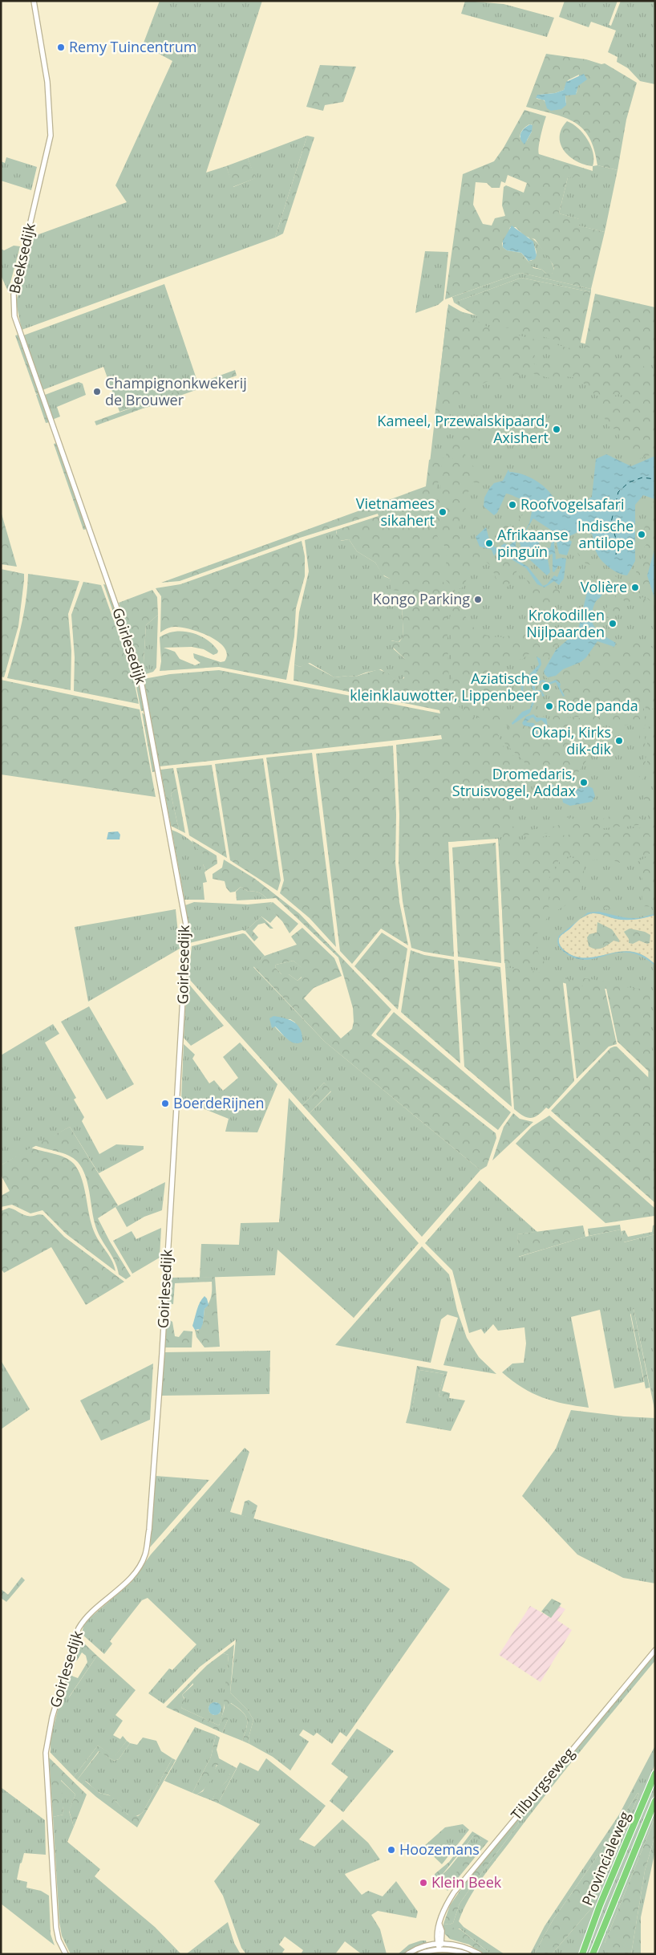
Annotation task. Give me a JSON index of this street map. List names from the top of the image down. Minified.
{"streets":{"highway":["Provincialeweg"],"street":["Beeksedijk","Goirlesedijk","Tilburgseweg"]},"crossings":[["Beeksedijk","Goirlesedijk"]],"places":["Remy Tuincentrum","Champignonkwekerij de Brouwer","Kameel, Przewalskipaard, Axishert","Roofvogelsafari","Vietnamees sikahert","Indische antilope","Afrikaanse pinguïn","Volière","Kongo Parking","Krokodillen Nijlpaarden","Aziatische kleinklauwotter, Lippenbeer","Rode panda","Okapi, Kirks dik-dik","Dromedaris, Struisvogel, Addax","BoerdeRijnen","Hoozemans","Klein Beek"]}
